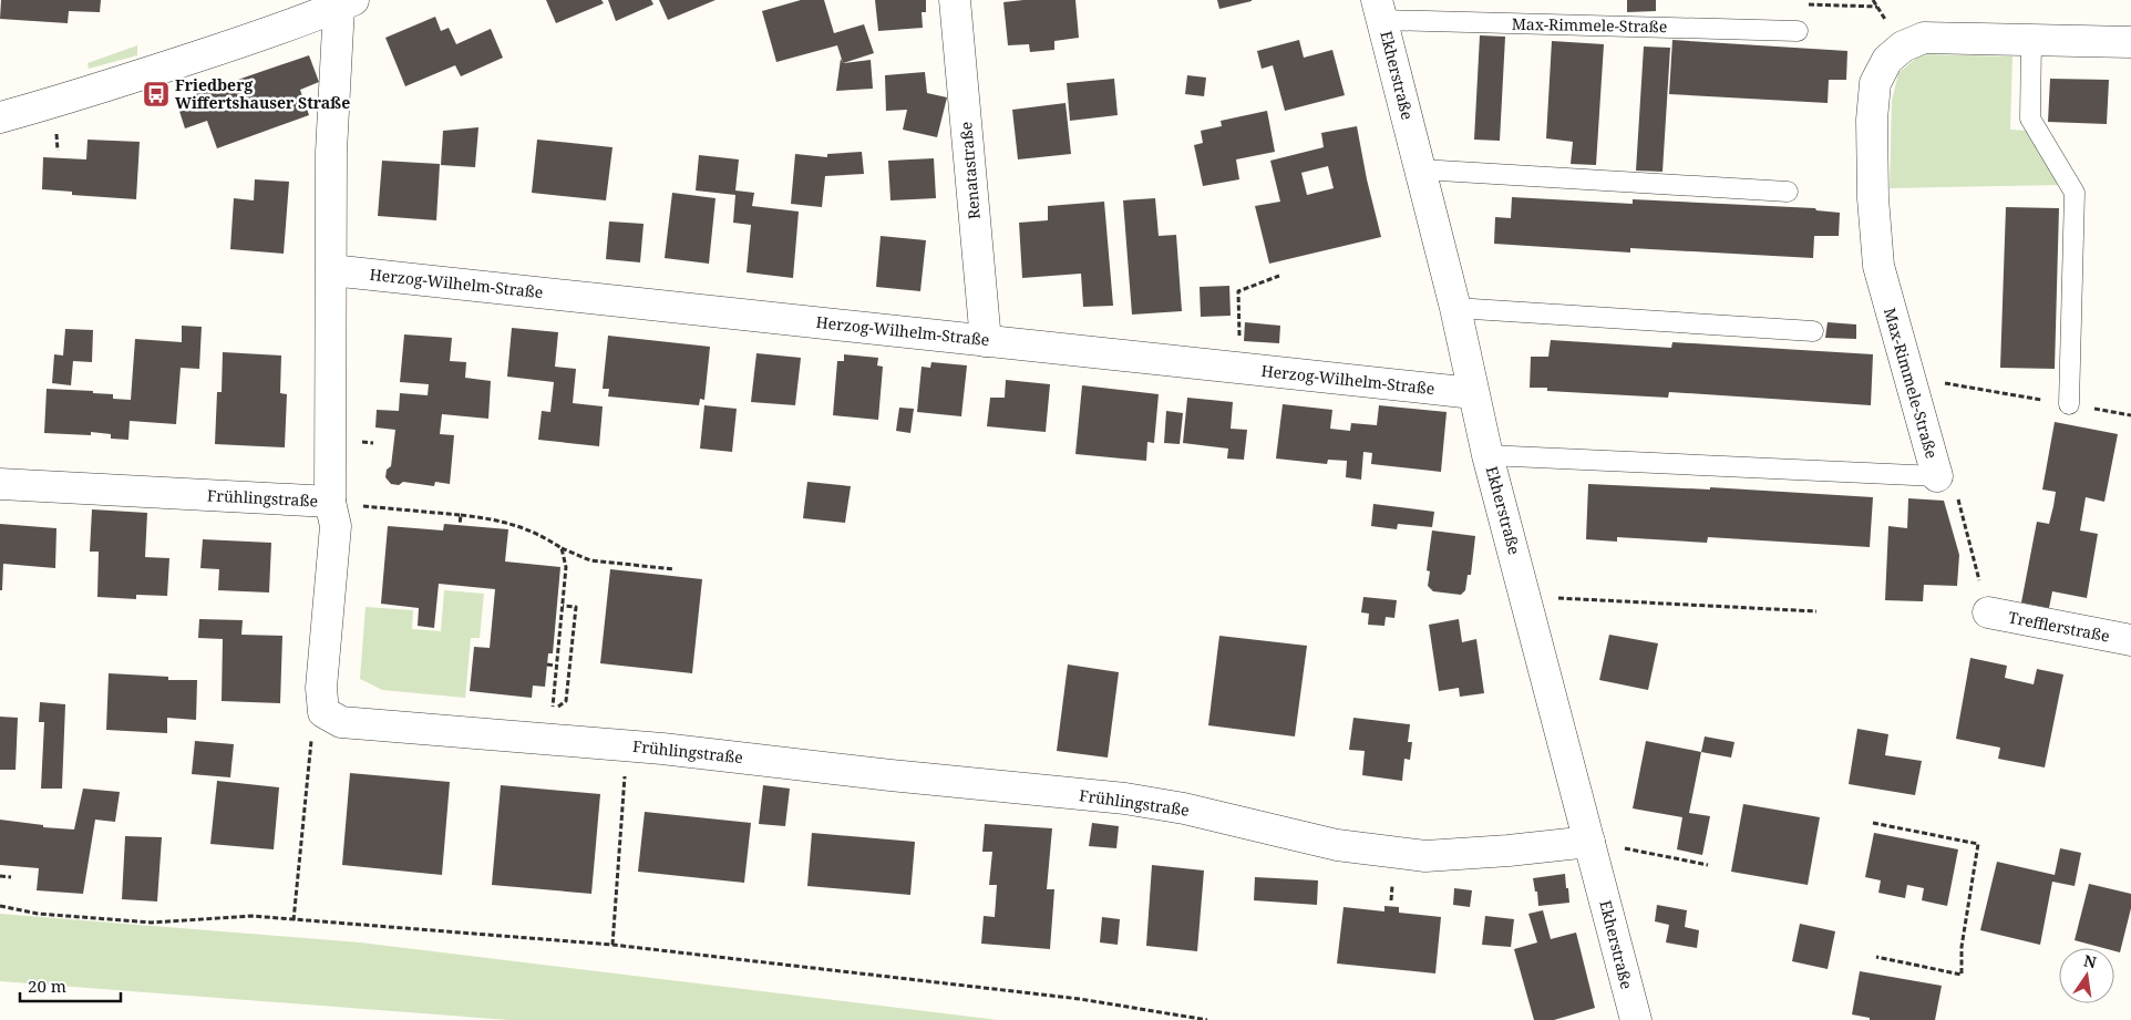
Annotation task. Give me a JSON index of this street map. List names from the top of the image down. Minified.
{"streets":{"street":["Max-Rimmele-Straße","Ekherstraße","Renatastraße","Herzog-Wilhelm-Straße","Frühlingstraße","Trefflerstraße"]},"crossings":[["Max-Rimmele-Straße","Ekherstraße"],["Ekherstraße","Herzog-Wilhelm-Straße"],["Ekherstraße","Frühlingstraße"],["Renatastraße","Herzog-Wilhelm-Straße"]],"places":{"bus stop":["Friedberg Wiffertshauser Straße"]},"scale_bar":"20 m","north":"top"}
